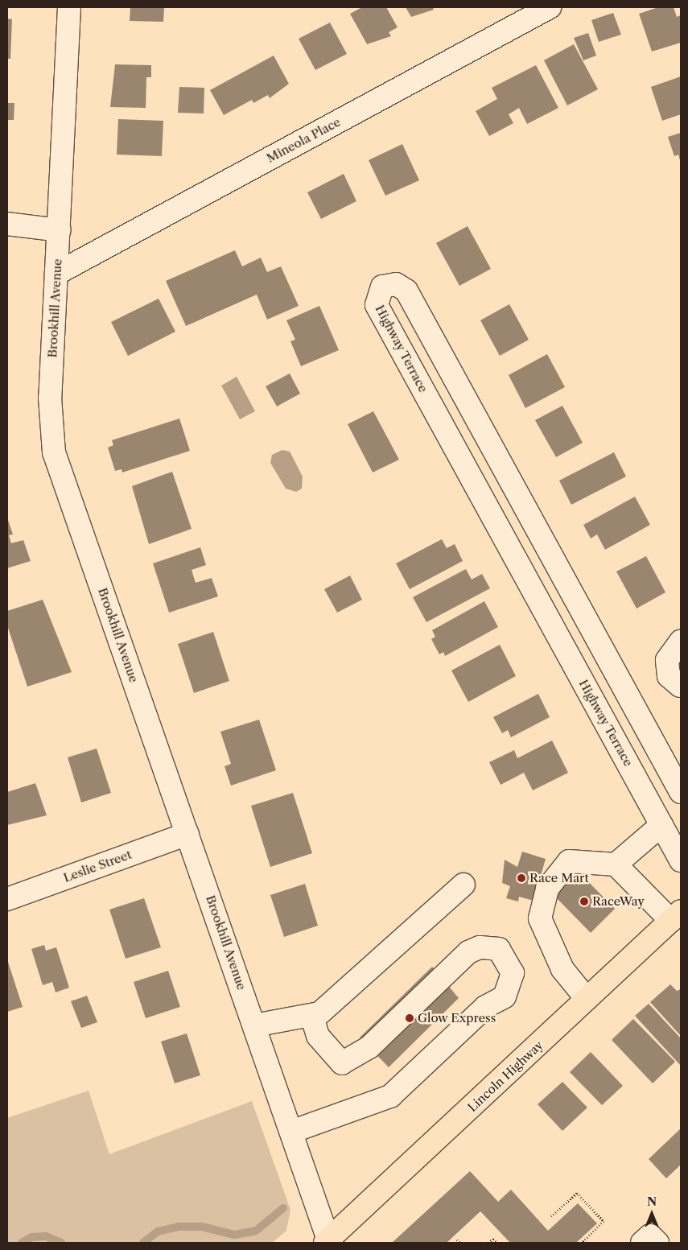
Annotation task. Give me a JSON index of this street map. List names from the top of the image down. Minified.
{"streets":{"main road":["Lincoln Highway"],"street":["Mineola Place","Brookhill Avenue","Highway Terrace","Leslie Street"]},"crossings":[["Mineola Place","Brookhill Avenue"],["Brookhill Avenue","Leslie Street"],["Brookhill Avenue","Lincoln Highway"]],"places":["Race Mart","RaceWay","Glow Express"],"north":"top"}
